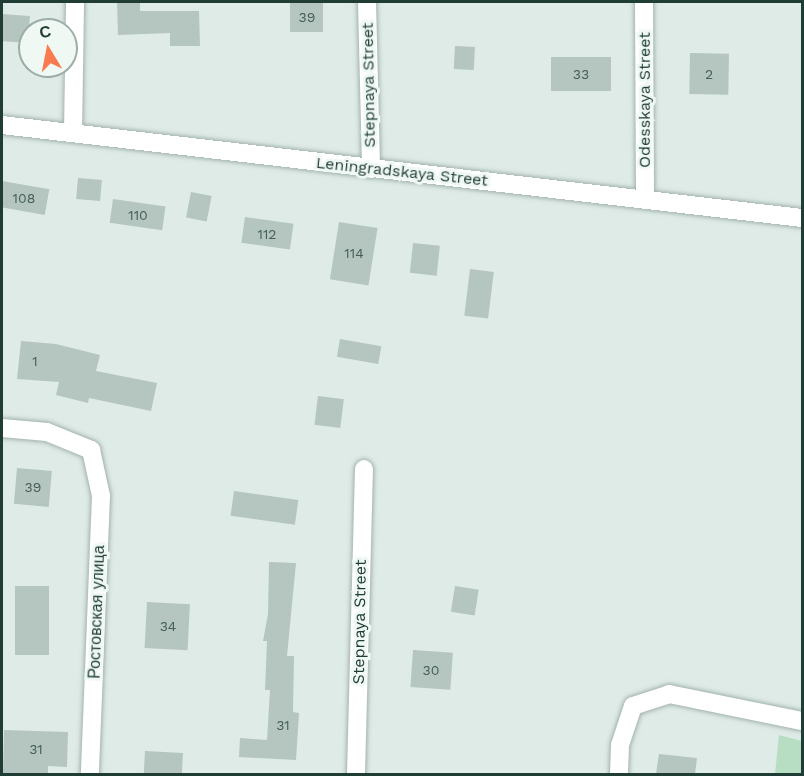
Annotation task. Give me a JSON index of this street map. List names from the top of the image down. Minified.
{"streets":{"street":["Stepnaya Street","Odesskaya Street","Leningradskaya Street","Ростовская улица"]},"crossings":[["Stepnaya Street","Leningradskaya Street"],["Odesskaya Street","Leningradskaya Street"]],"house_numbers":["39","33","2","108","110","112","114","1","39","34","30","31","31"],"north":"top"}
